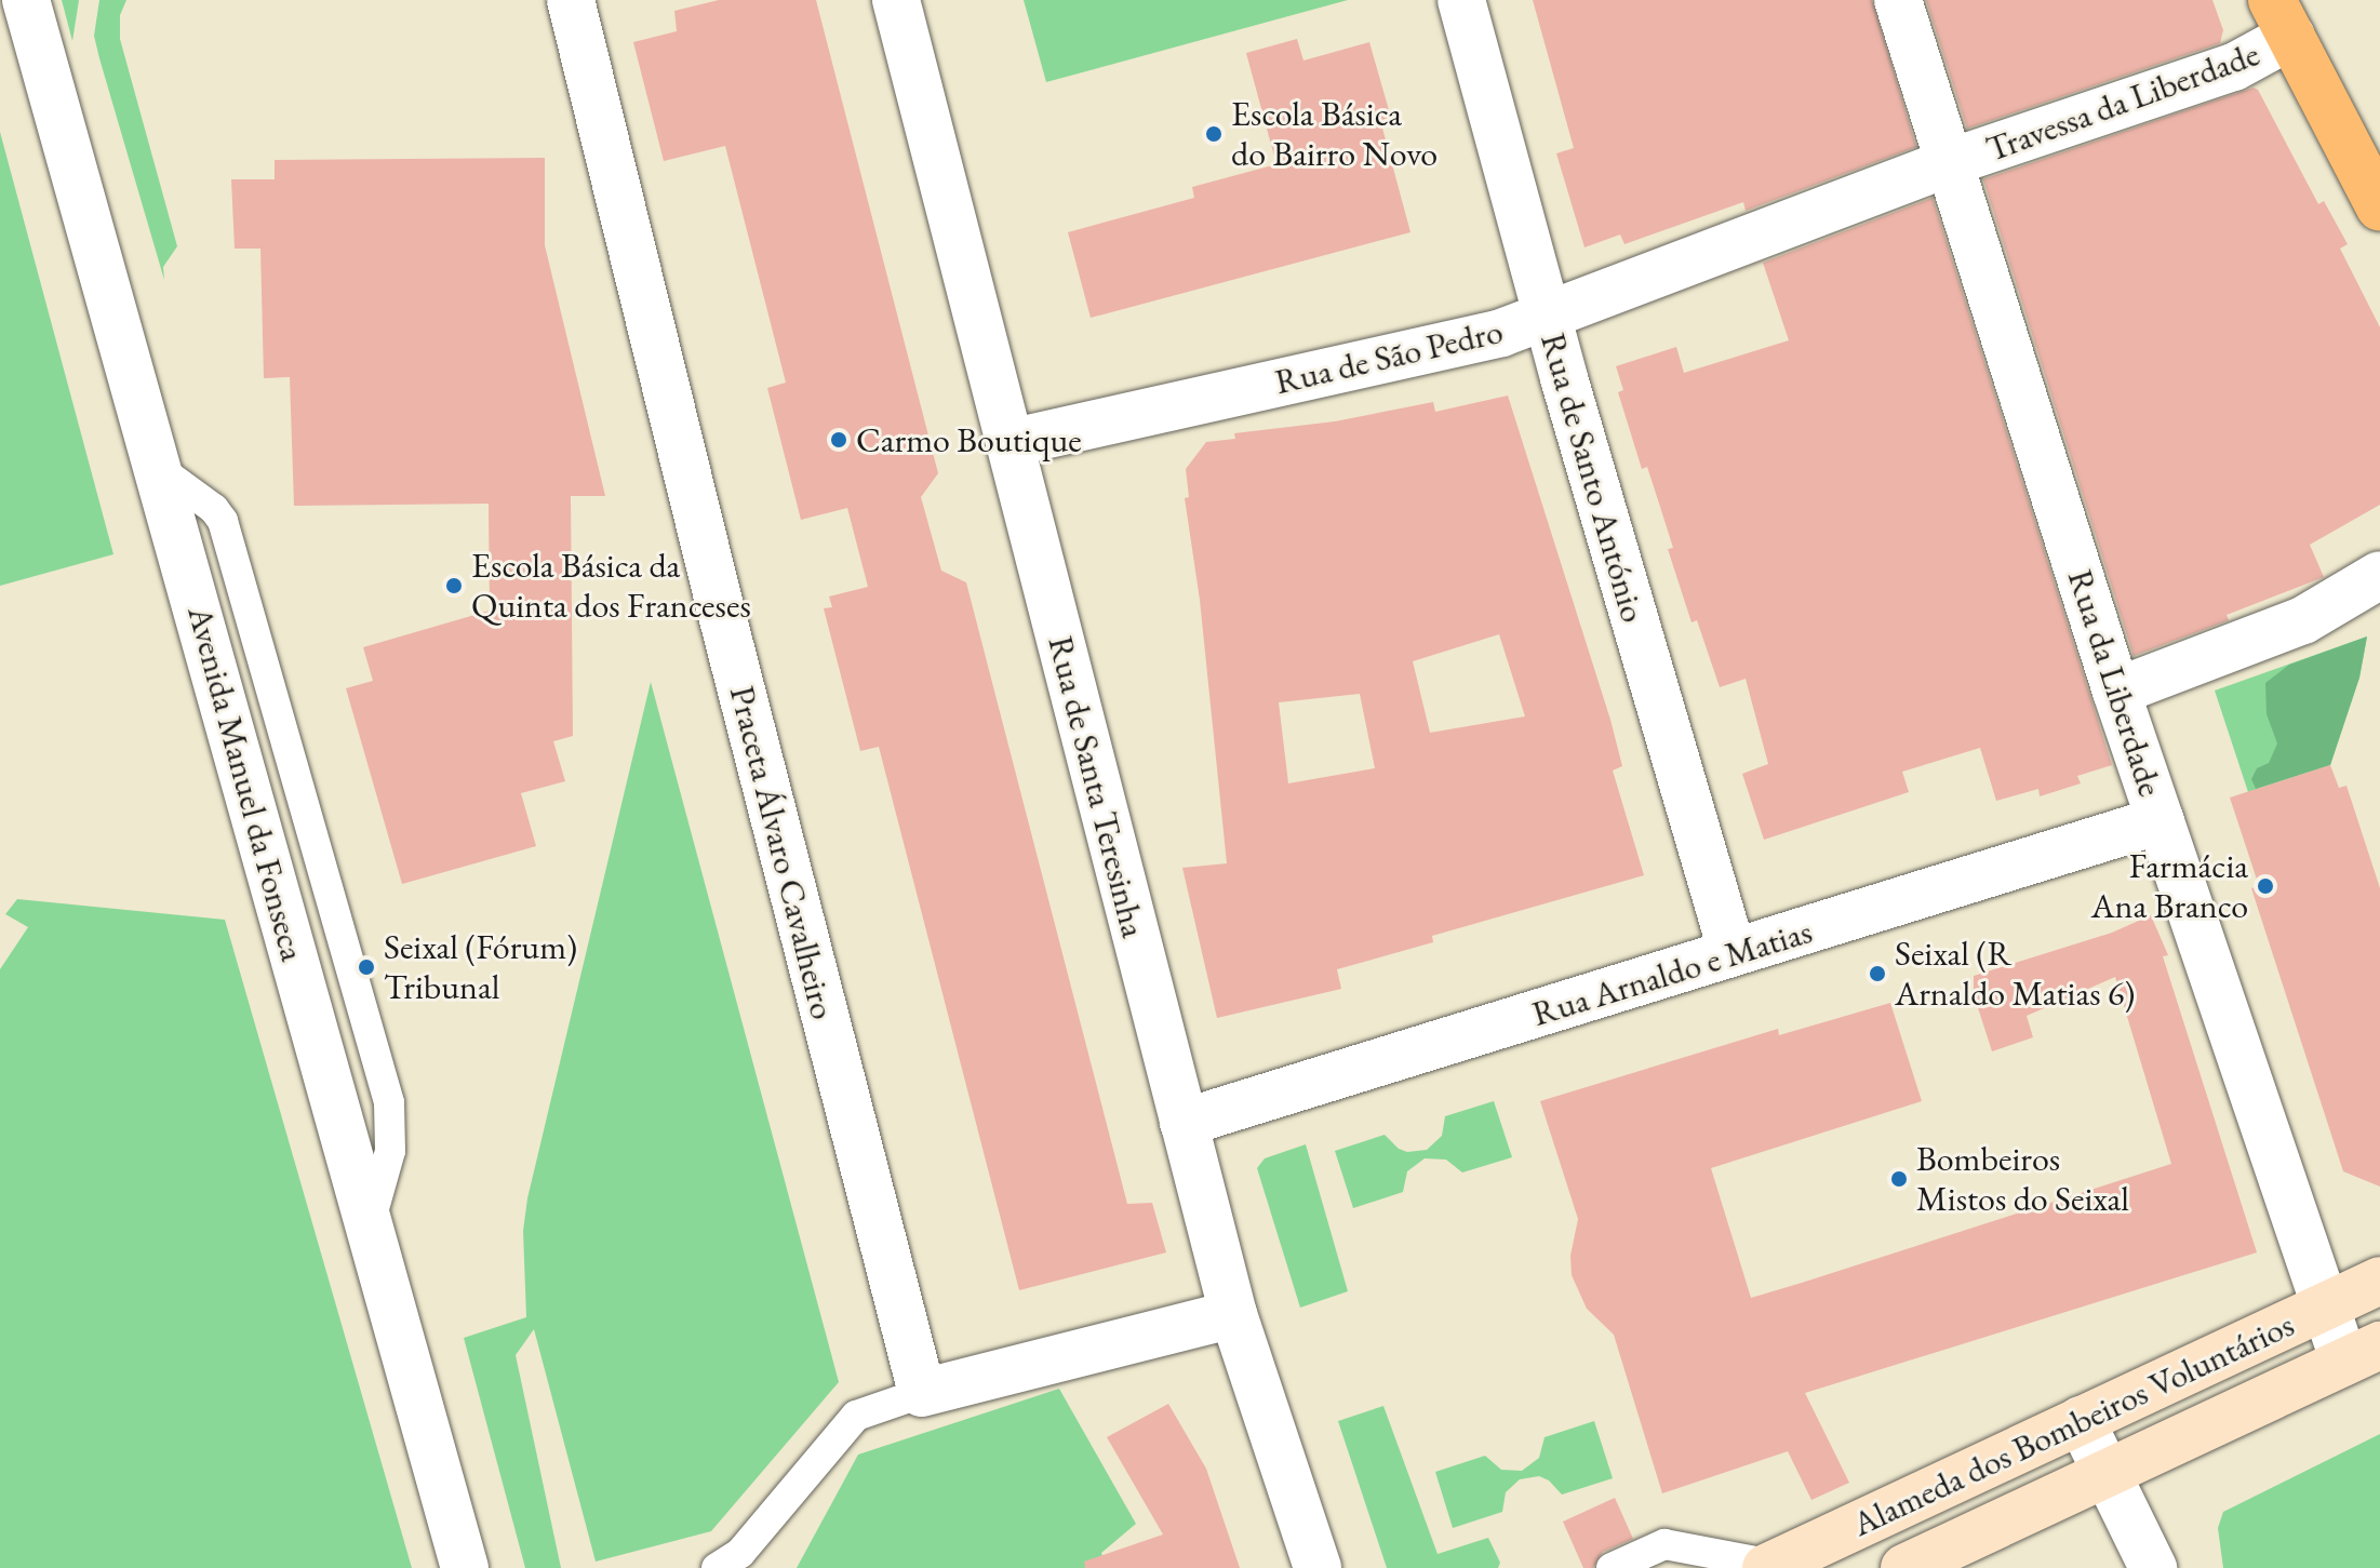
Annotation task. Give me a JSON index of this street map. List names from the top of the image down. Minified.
{"streets":{"main road":["Alameda dos Bombeiros Voluntários"],"street":["Travessa da Liberdade","Rua de São Pedro","Rua de Santo António","Rua da Liberdade","Avenida Manuel da Fonseca","Rua de Santa Teresinha","Praceta Álvaro Cavalheiro","Rua Arnaldo e Matias"]},"crossings":[["Travessa da Liberdade","Rua de São Pedro"],["Travessa da Liberdade","Rua da Liberdade"],["Rua de São Pedro","Rua de Santo António"],["Rua de São Pedro","Rua da Liberdade"],["Rua de São Pedro","Rua de Santa Teresinha"],["Rua de Santo António","Rua Arnaldo e Matias"],["Rua da Liberdade","Rua Arnaldo e Matias"],["Rua da Liberdade","Alameda dos Bombeiros Voluntários"],["Rua de Santa Teresinha","Rua Arnaldo e Matias"]],"places":["Escola Básica do Bairro Novo","Carmo Boutique","Escola Básica da Quinta dos Franceses","Farmácia Ana Branco","Seixal (Fórum) Tribunal","Seixal (R Arnaldo Matias 6)","Bombeiros Mistos do Seixal"]}
